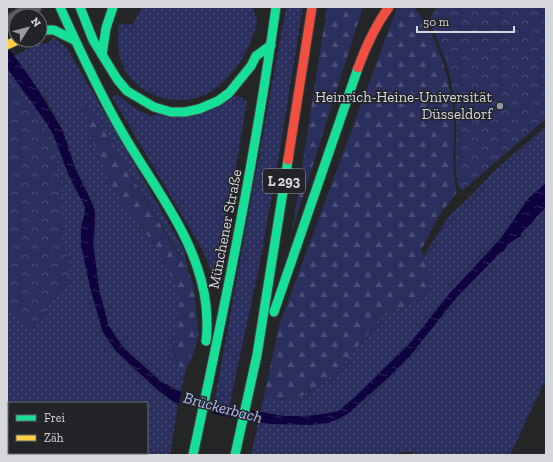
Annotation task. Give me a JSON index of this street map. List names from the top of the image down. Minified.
{"streets":{"highway":["L 293","Münchener Straße"]},"water":["Brückerbach"],"places":["Heinrich-Heine-Universität Düsseldorf"],"legend":["Frei","Zäh"],"scale_bar":"50 m","north":"top right"}
